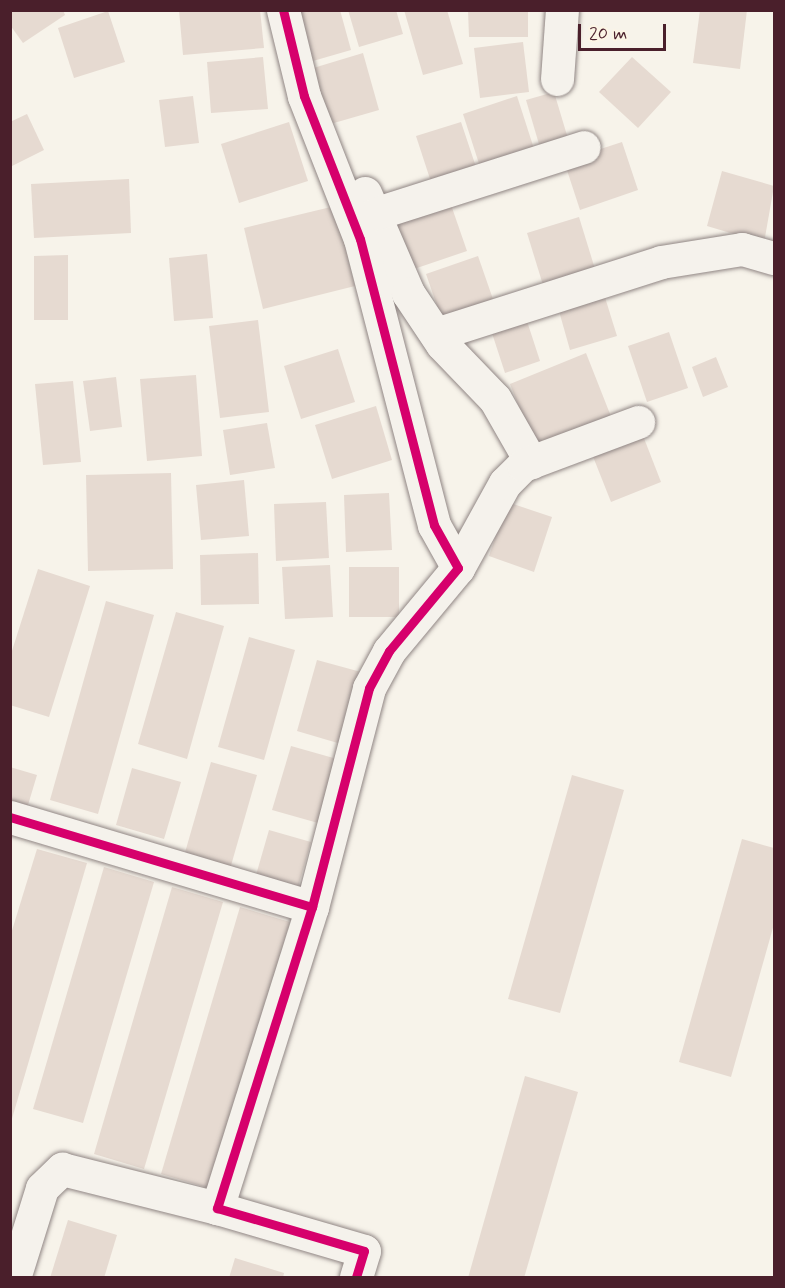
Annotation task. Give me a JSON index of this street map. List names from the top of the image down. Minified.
{"scale_bar":"20 m"}
